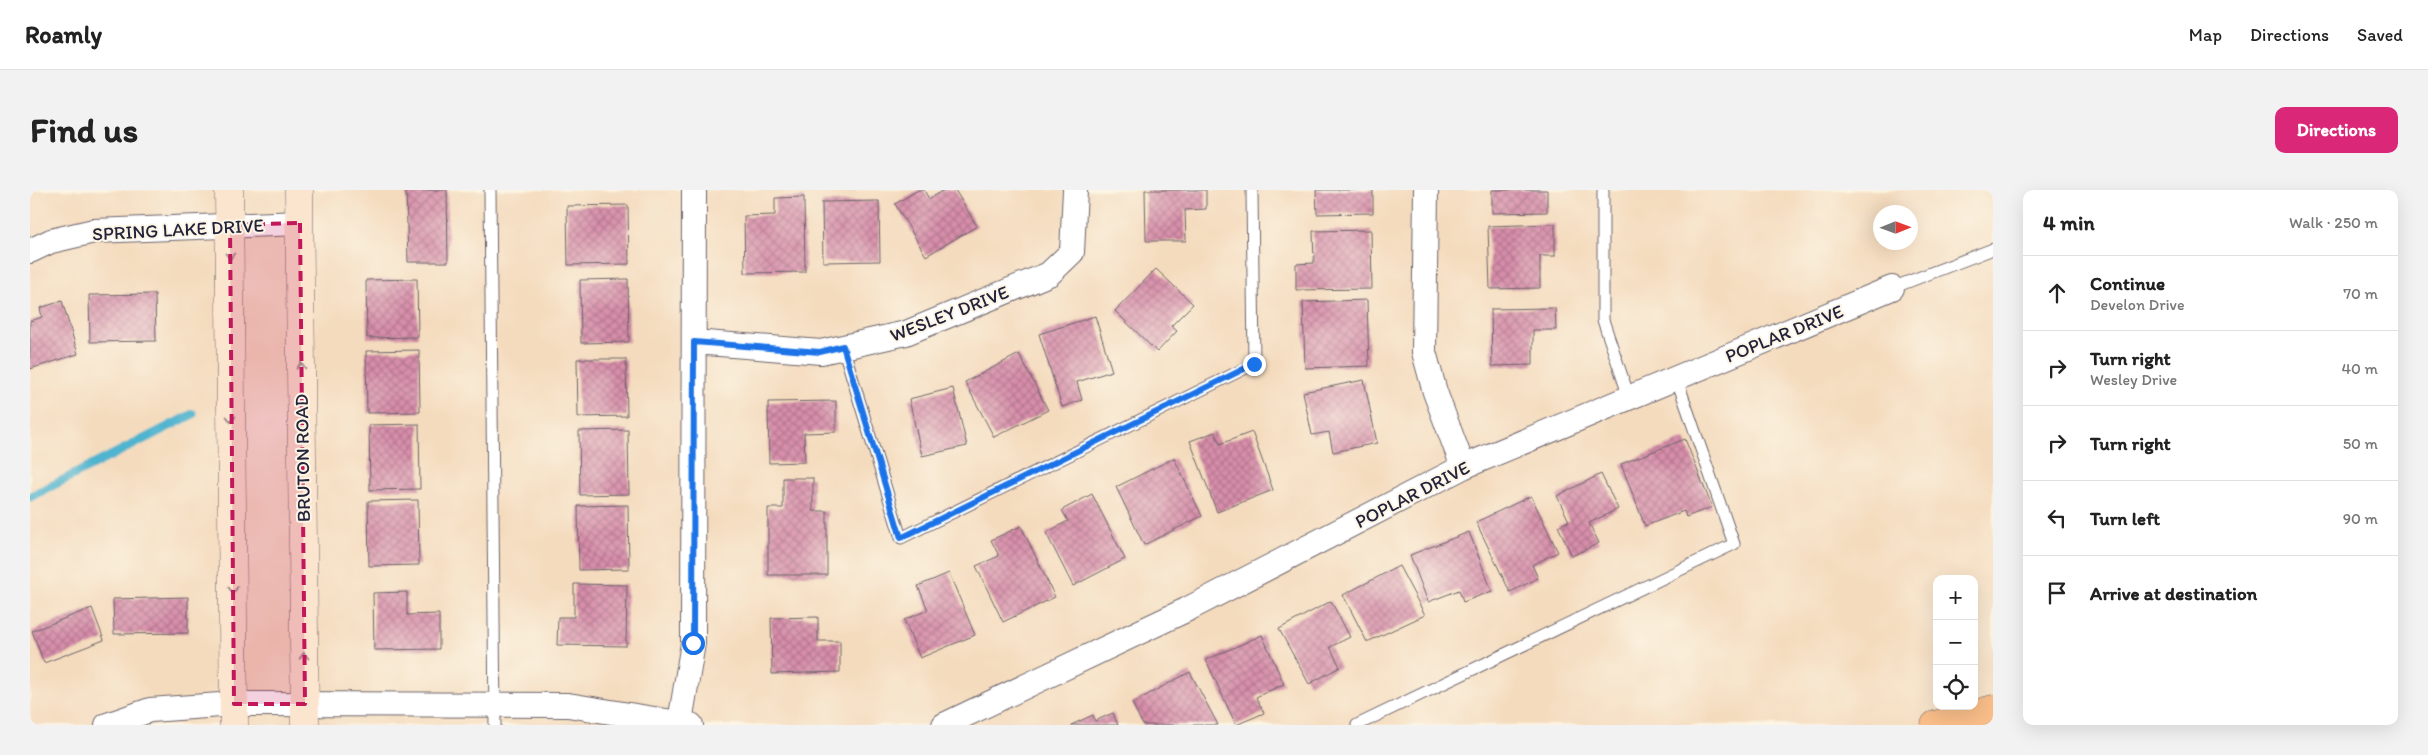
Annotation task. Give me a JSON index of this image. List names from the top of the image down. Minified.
{"streets":{"main road":["BRUTON ROAD"],"street":["SPRING LAKE DRIVE","WESLEY DRIVE","POPLAR DRIVE"]},"crossings":[["SPRING LAKE DRIVE","BRUTON ROAD"]],"north":"right","page":{"header":"Roamly","nav":["Map","Directions","Saved"],"buttons":"Directions","title":"Find us","heading":["4 min","Walk · 250 m"],"list":[["Continue","Develon Drive","70 m"],["Turn right","Wesley Drive","40 m"],["Turn right","50 m"],["Turn left","90 m"],"Arrive at destination"],"map_buttons":["+","−"]}}
